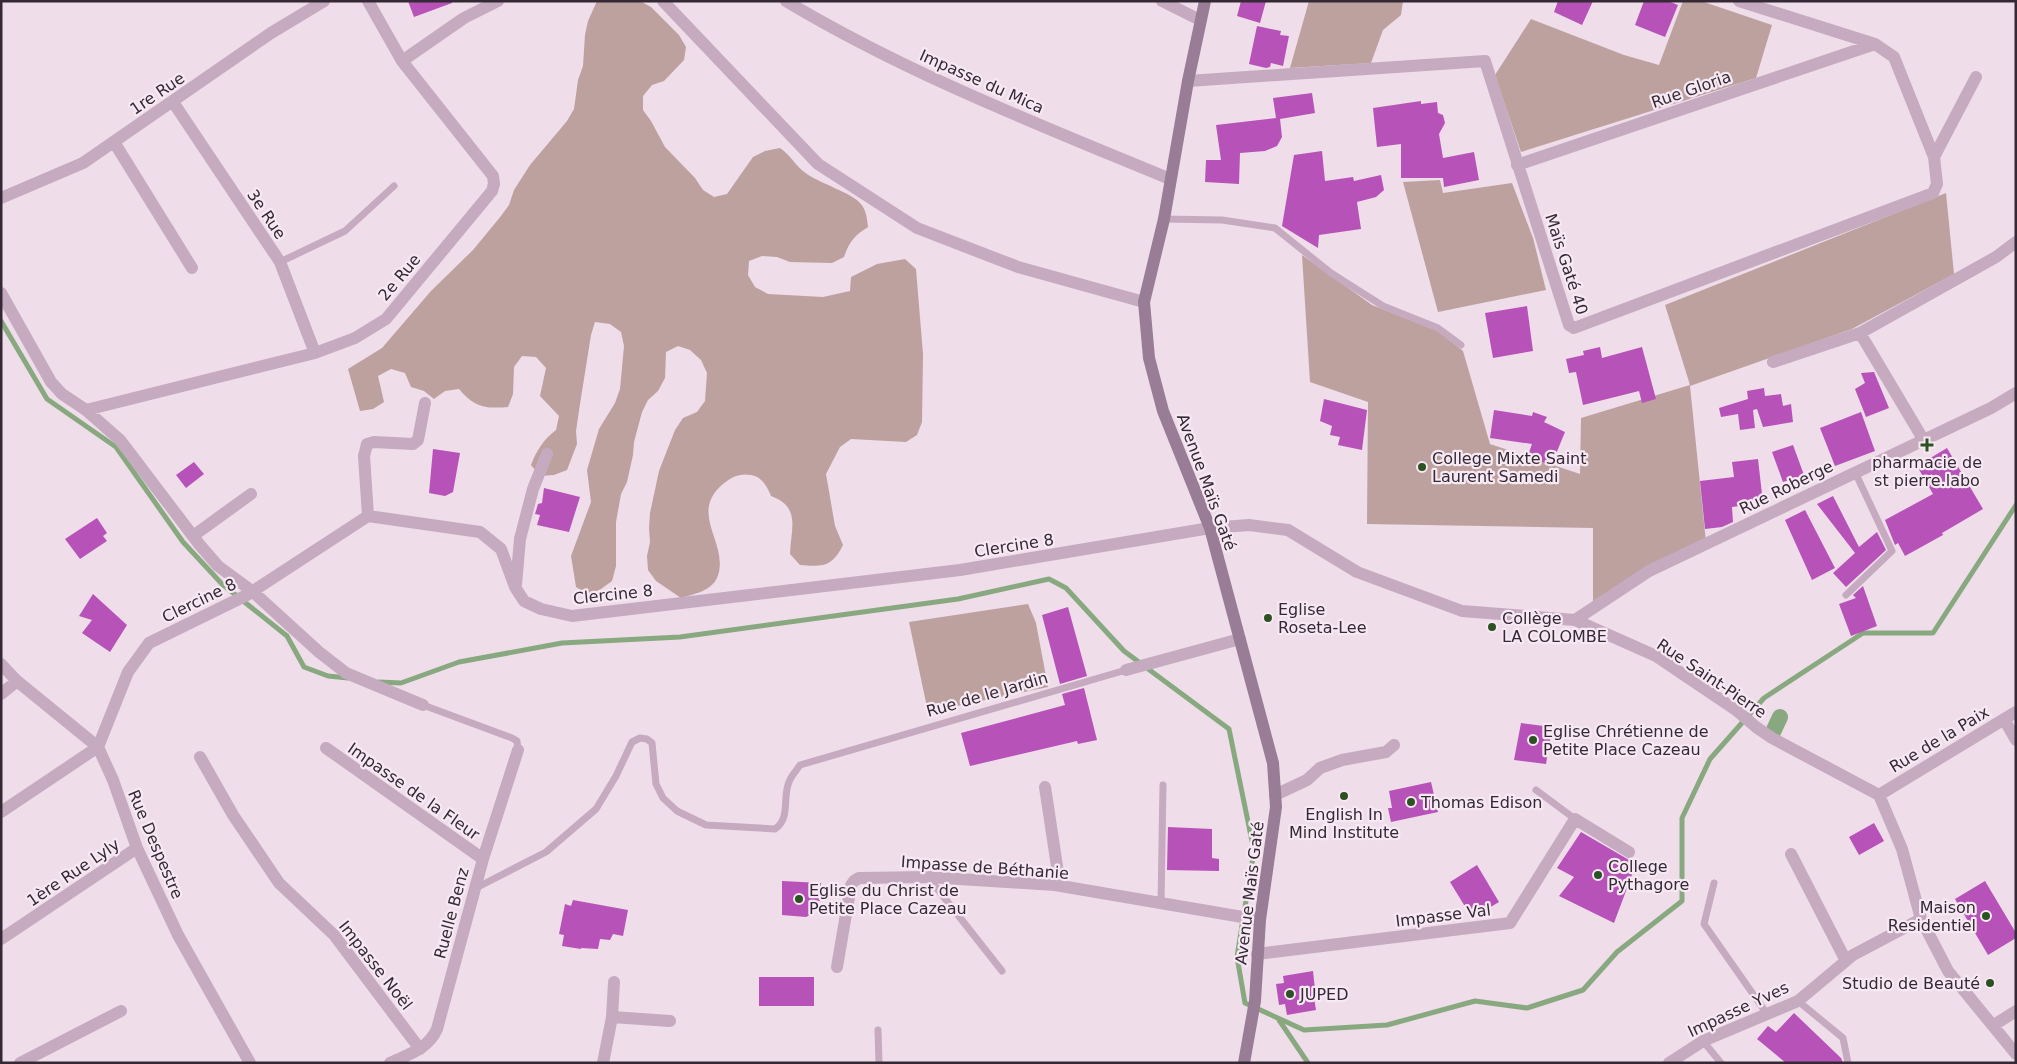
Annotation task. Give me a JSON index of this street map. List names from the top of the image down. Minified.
{"streets":{"street":["Impasse du Mica","Rue Gloria","1re Rue","3e Rue","Maïs Gaté 40","2e Rue","Avenue Maïs Gaté","Rue Roberge","Clercine 8","Rue Saint-Pierre","Rue de le Jardin","Rue de la Paix","Impasse de la Fleur","Rue Despestre","Impasse de Béthanie","1ère Rue Lyly","Ruelle Benz","Impasse Val","Impasse Noël","Impasse Yves"]},"crossings":[["Impasse du Mica","Avenue Maïs Gaté"],["Rue Gloria","Maïs Gaté 40"],["1re Rue","3e Rue"],["3e Rue","2e Rue"],["Maïs Gaté 40","Avenue Maïs Gaté"],["Avenue Maïs Gaté","Clercine 8"],["Avenue Maïs Gaté","Rue Saint-Pierre"],["Avenue Maïs Gaté","Rue de le Jardin"],["Avenue Maïs Gaté","Impasse de Béthanie"],["Avenue Maïs Gaté","Impasse Val"],["Rue Roberge","Rue Saint-Pierre"],["Clercine 8","Rue Saint-Pierre"],["Clercine 8","Rue Despestre"],["Rue Saint-Pierre","Rue de la Paix"],["Rue de le Jardin","Ruelle Benz"],["Impasse de la Fleur","Ruelle Benz"],["Rue Despestre","1ère Rue Lyly"],["Ruelle Benz","Impasse Noël"]],"places":{"health":["pharmacie de st pierre.labo"],"other":["College Mixte Saint Laurent Samedi","Eglise Roseta-Lee","Collège LA COLOMBE","Eglise Chrétienne de Petite Place Cazeau","English In Mind Institute","Thomas Edison","College Pythagore","Eglise du Christ de Petite Place Cazeau","Maison Residentiel","Studio de Beauté","JUPED"]}}
